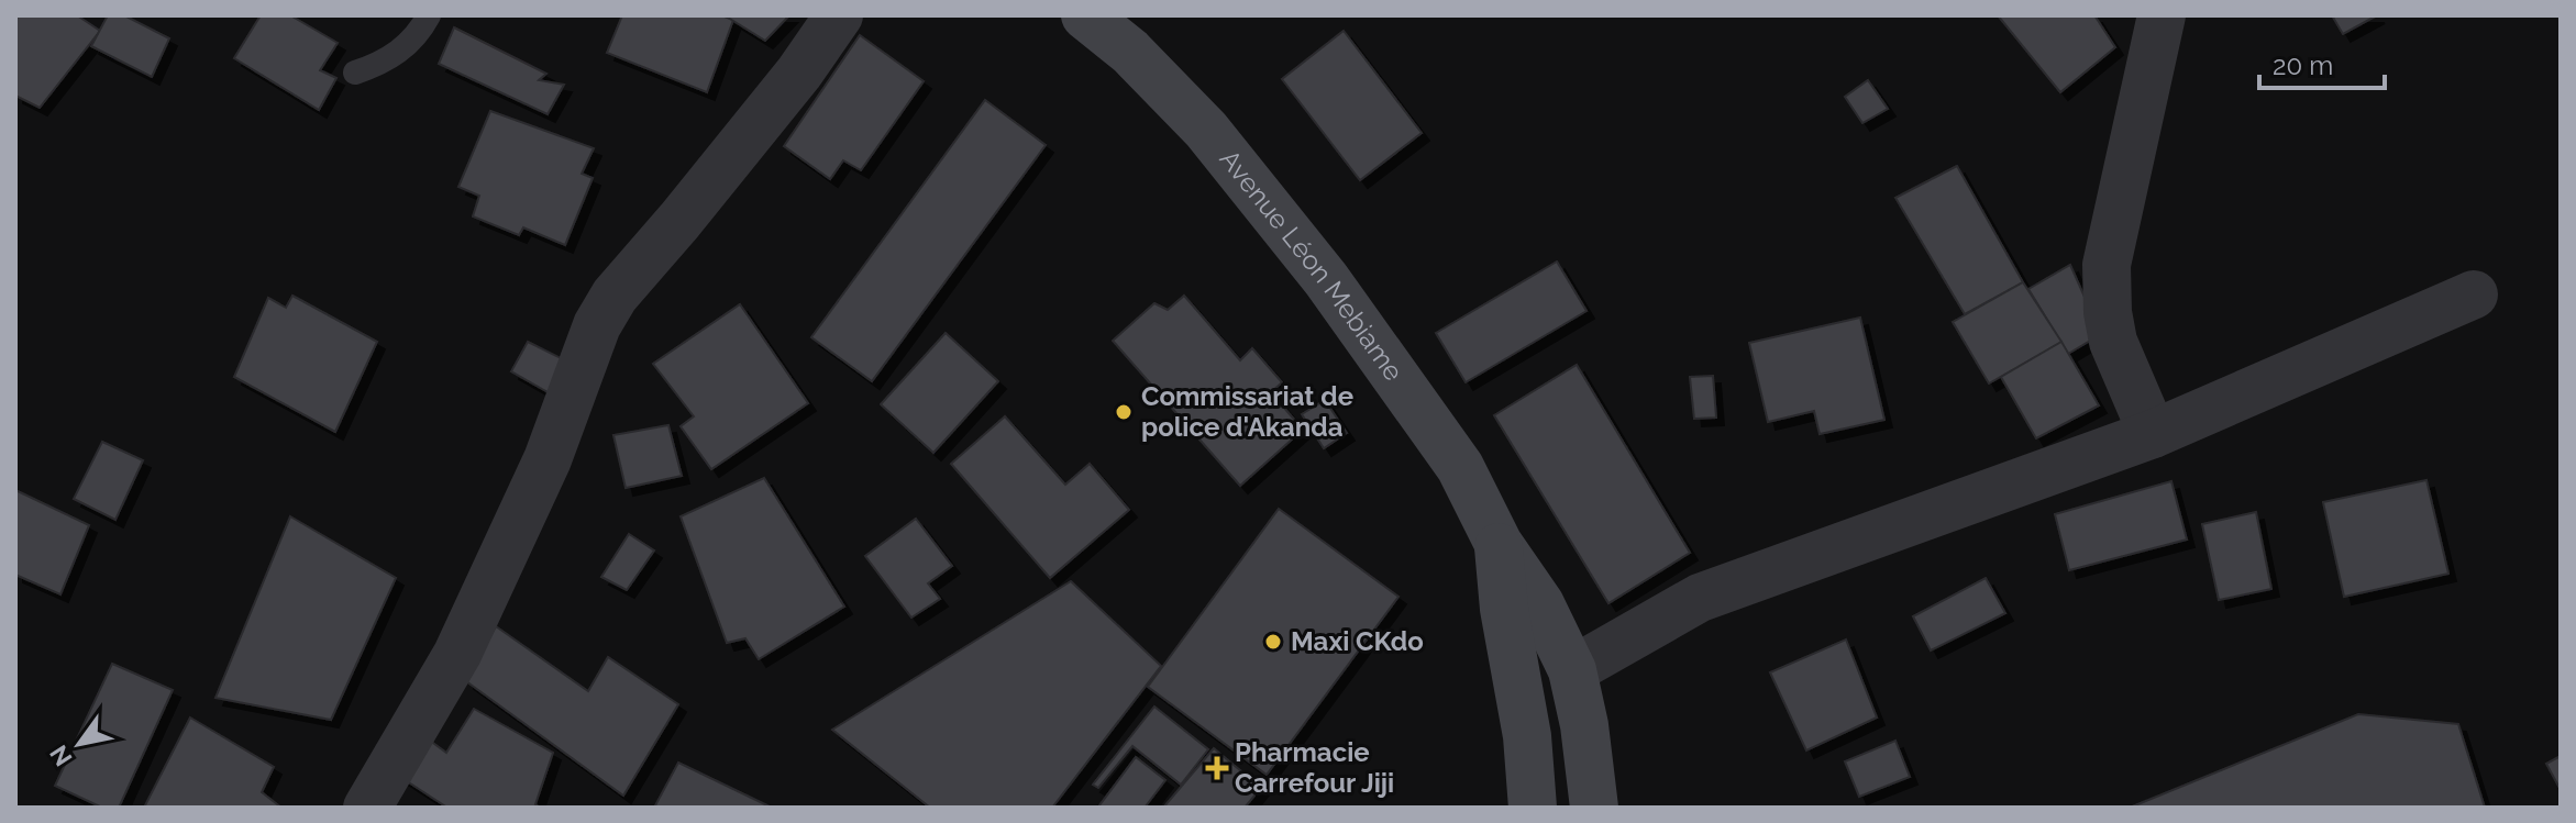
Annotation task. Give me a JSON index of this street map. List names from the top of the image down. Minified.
{"streets":{"street":["Avenue Léon Mebiame"]},"places":{"other":["Commissariat de police d'Akanda","Maxi CKdo"],"health":["Pharmacie Carrefour Jiji"]},"scale_bar":"20 m","north":"bottom left"}
